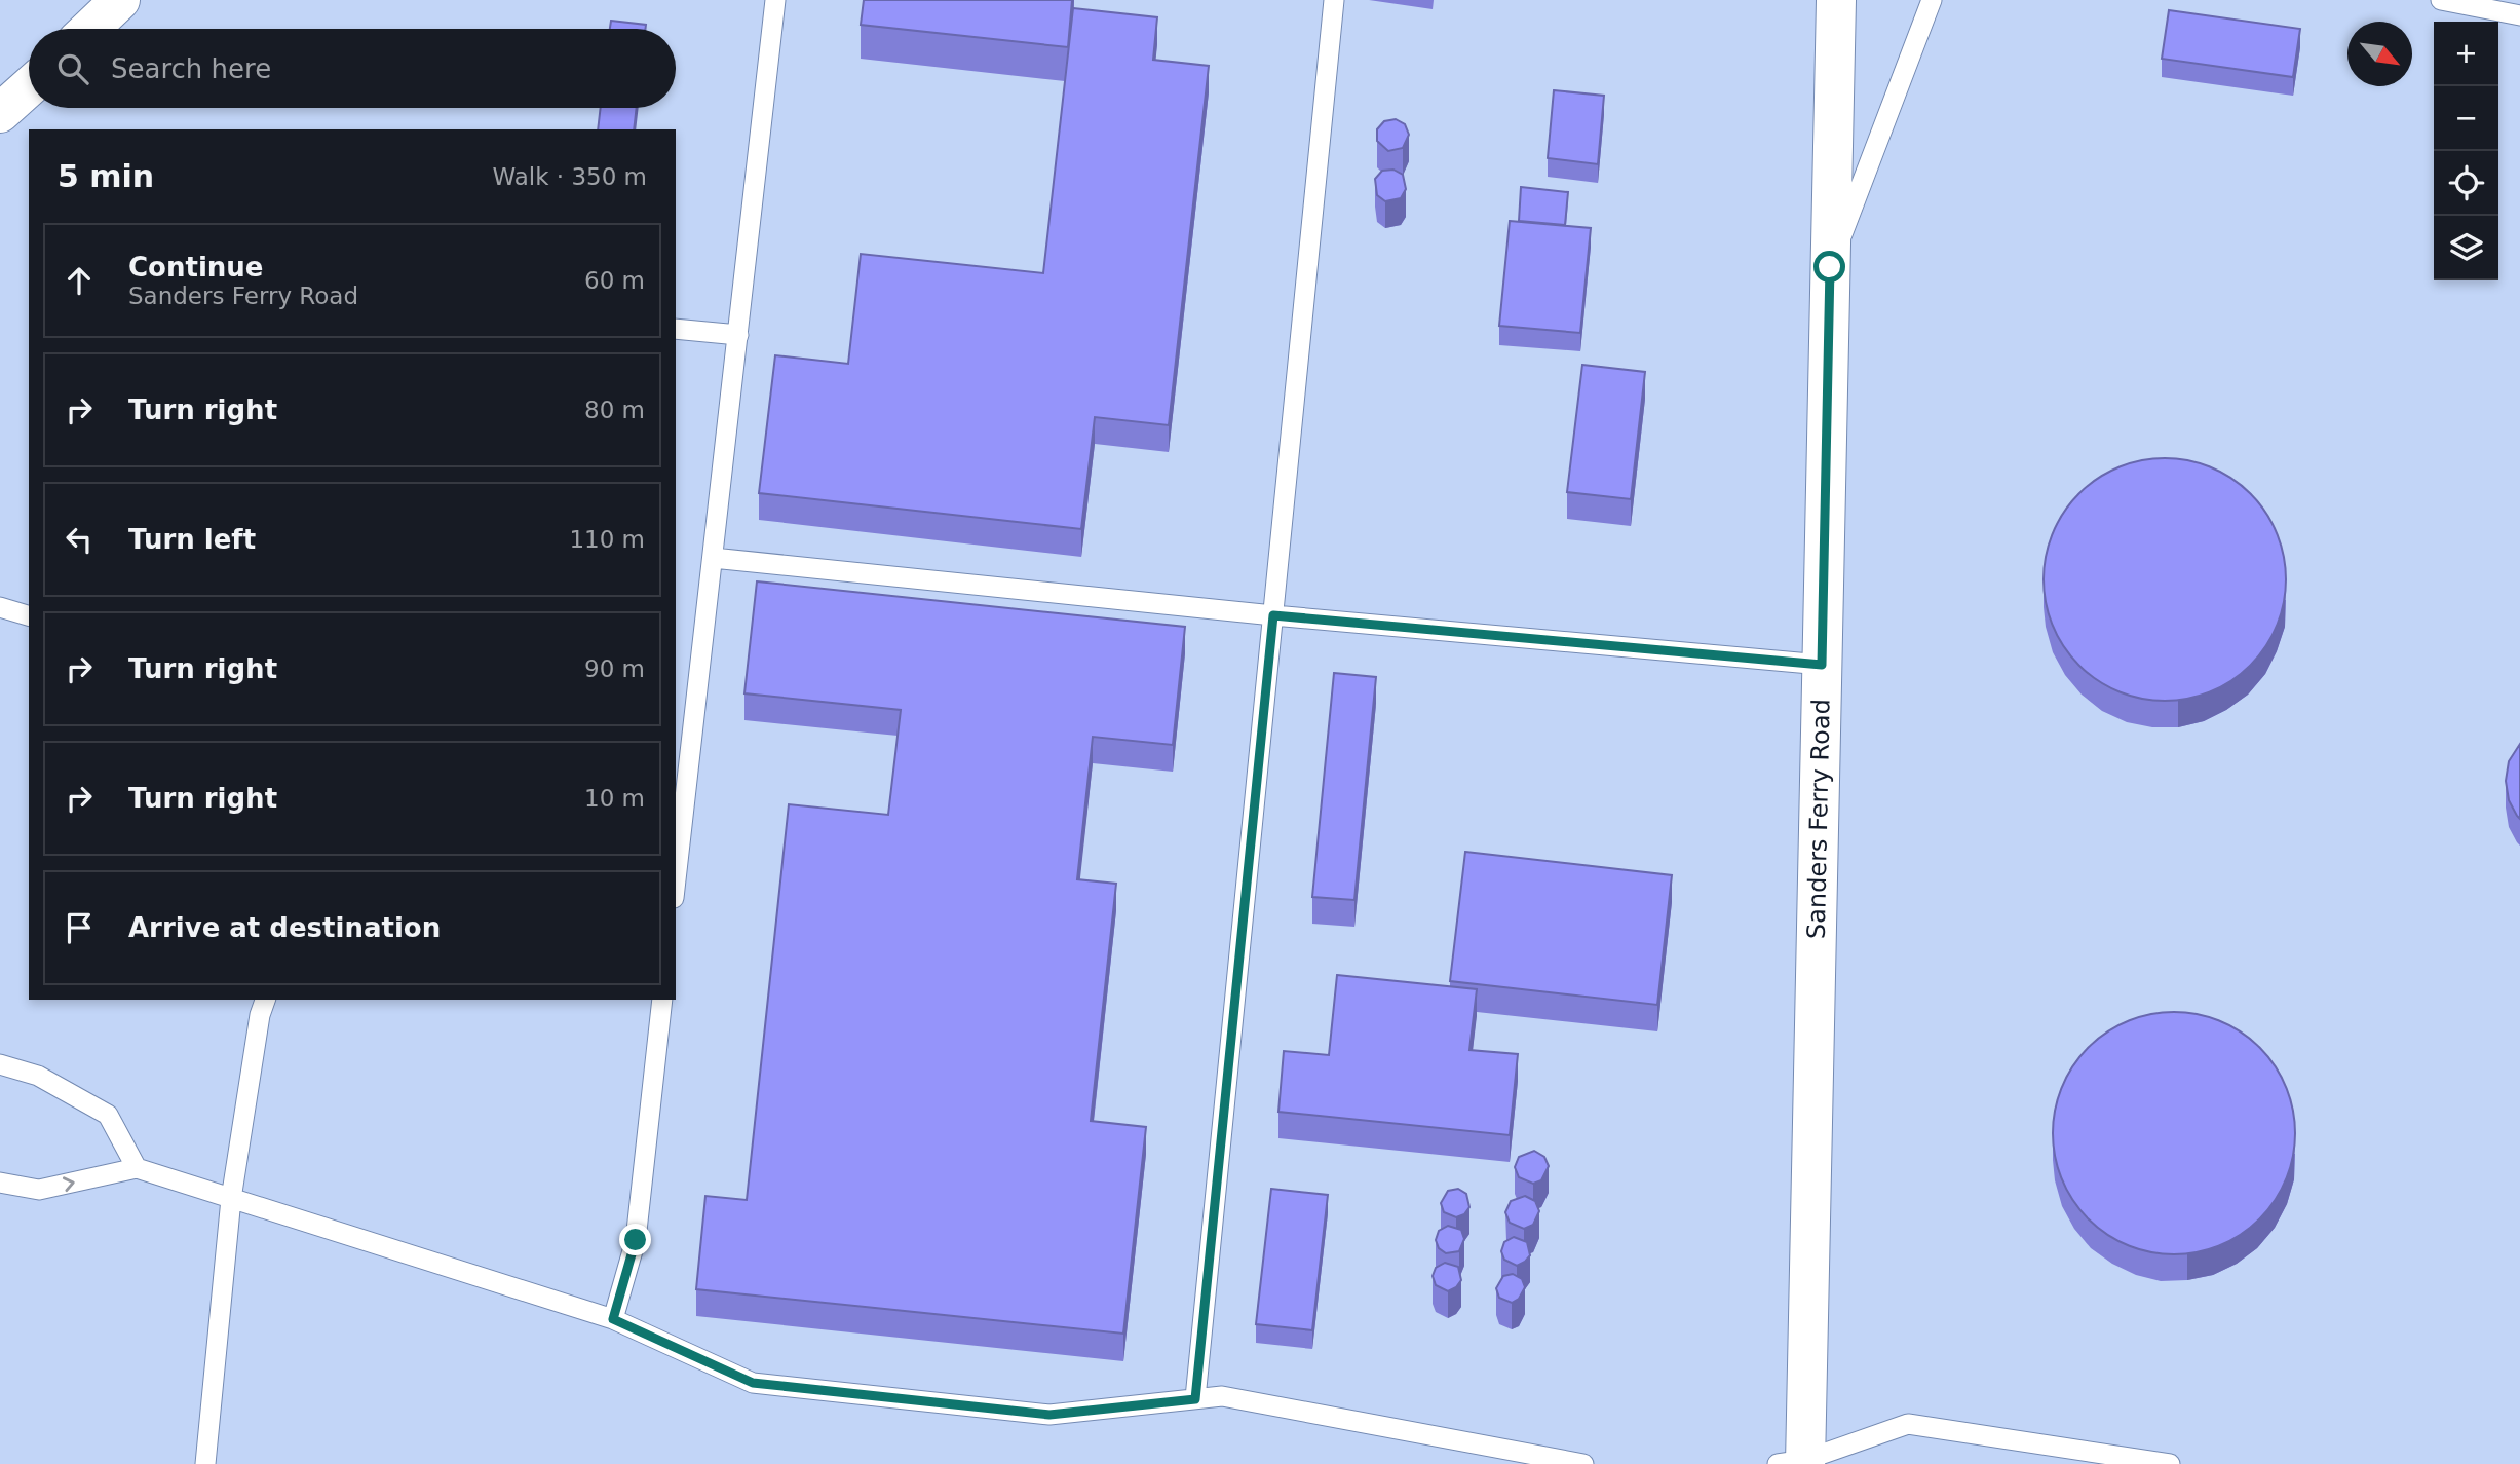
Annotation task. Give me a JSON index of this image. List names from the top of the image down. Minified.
{"streets":{"street":["Sanders Ferry Road"]},"north":"bottom right","page":{"map_buttons":["+","−"],"search":"Search here","heading":["5 min","Walk · 350 m"],"list":[["Continue","Sanders Ferry Road","60 m"],["Turn right","80 m"],["Turn left","110 m"],["Turn right","90 m"],["Turn right","10 m"],"Arrive at destination"]}}
